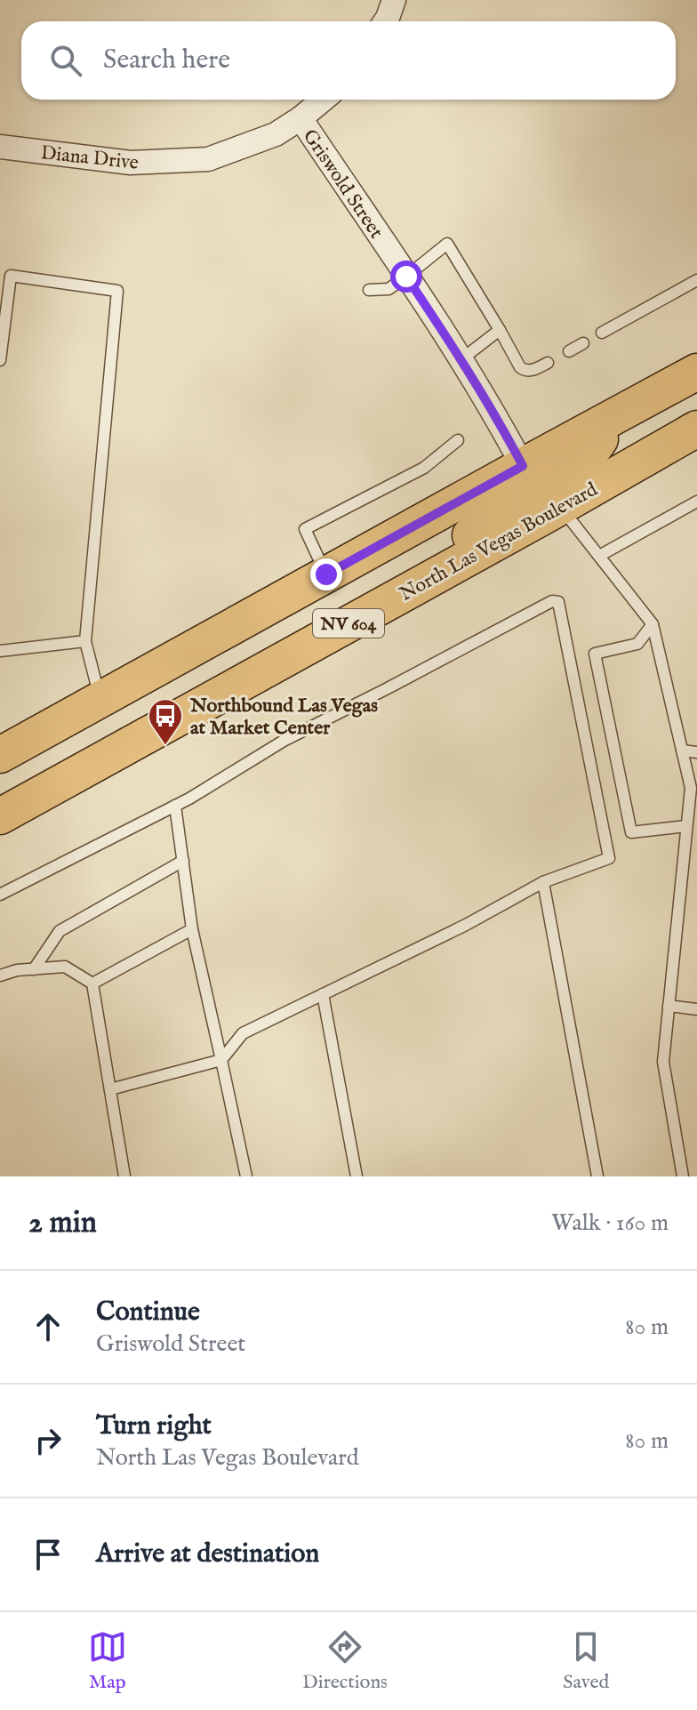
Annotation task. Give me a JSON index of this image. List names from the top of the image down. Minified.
{"streets":{"main road":["North Las Vegas Boulevard","NV 604"],"street":["Diana Drive","Griswold Street"]},"crossings":[["Diana Drive","Griswold Street"],["Griswold Street","NV 604"]],"places":{"bus stop":["Northbound Las Vegas at Market Center"]},"page":{"search":"Search here","heading":["2 min","Walk · 160 m"],"list":[["Continue","Griswold Street","80 m"],["Turn right","North Las Vegas Boulevard","80 m"],"Arrive at destination"],"nav":["Map","Directions","Saved"]}}
